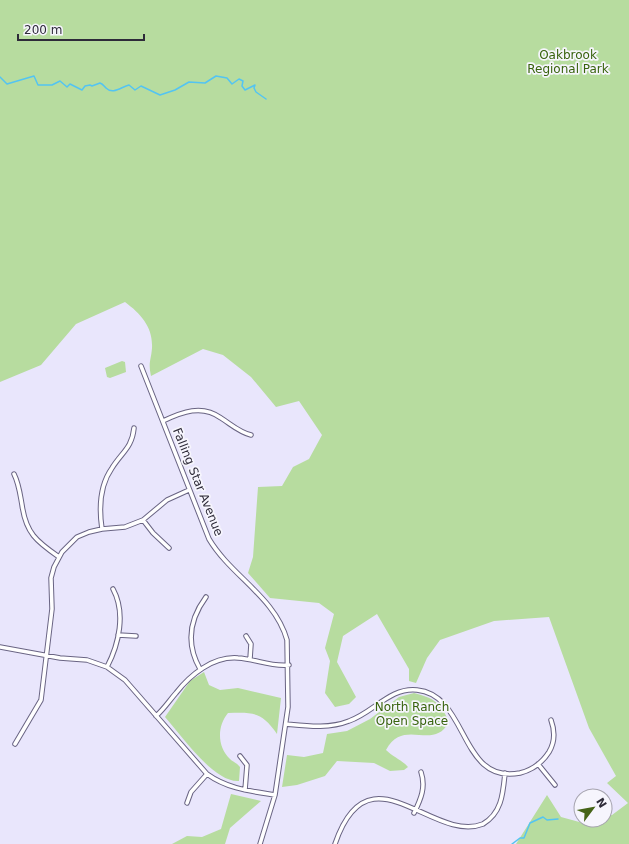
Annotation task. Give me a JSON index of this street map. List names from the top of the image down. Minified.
{"streets":{"street":["Falling Star Avenue"]},"parks":["Oakbrook Regional Park","North Ranch Open Space"],"scale_bar":"200 m","north":"top right"}
